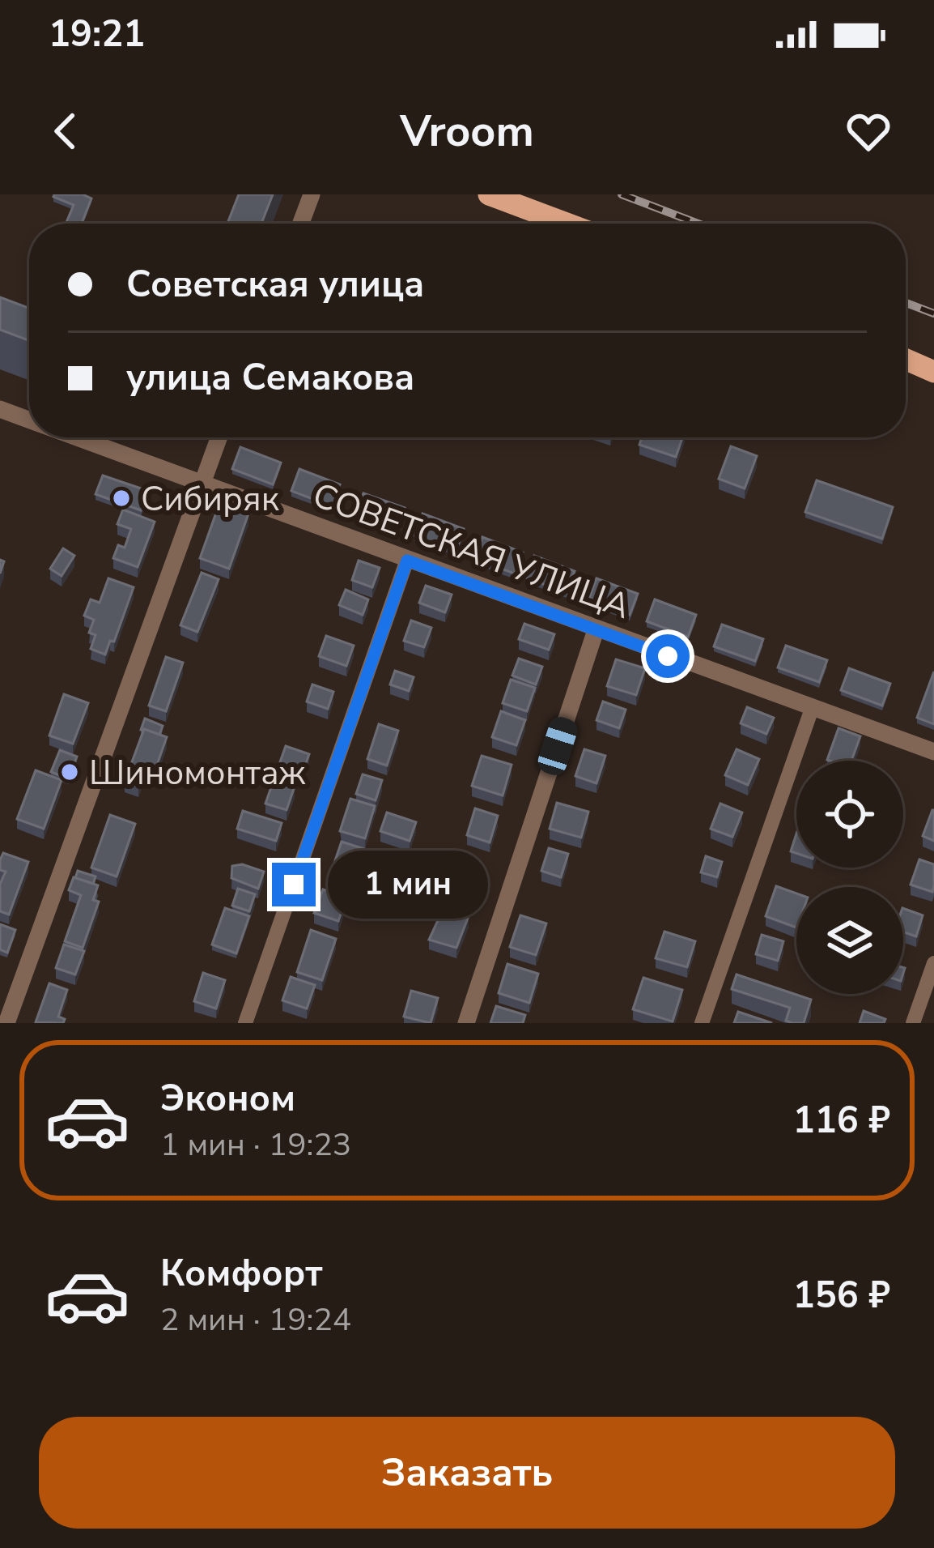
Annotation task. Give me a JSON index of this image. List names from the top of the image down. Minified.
{"streets":{"street":["СОВЕТСКАЯ УЛИЦА"]},"places":["Сибиряк","Шиномонтаж"],"page":{"status":"19:21","header":"Vroom","banner":["Советская улица","улица Семакова"],"bubble":"1 мин","list":[{"name":"Эконом","note":"1 мин · 19:23","value":"116 ₽"},{"name":"Комфорт","note":"2 мин · 19:24","value":"156 ₽"}],"buttons":"Заказать"}}
